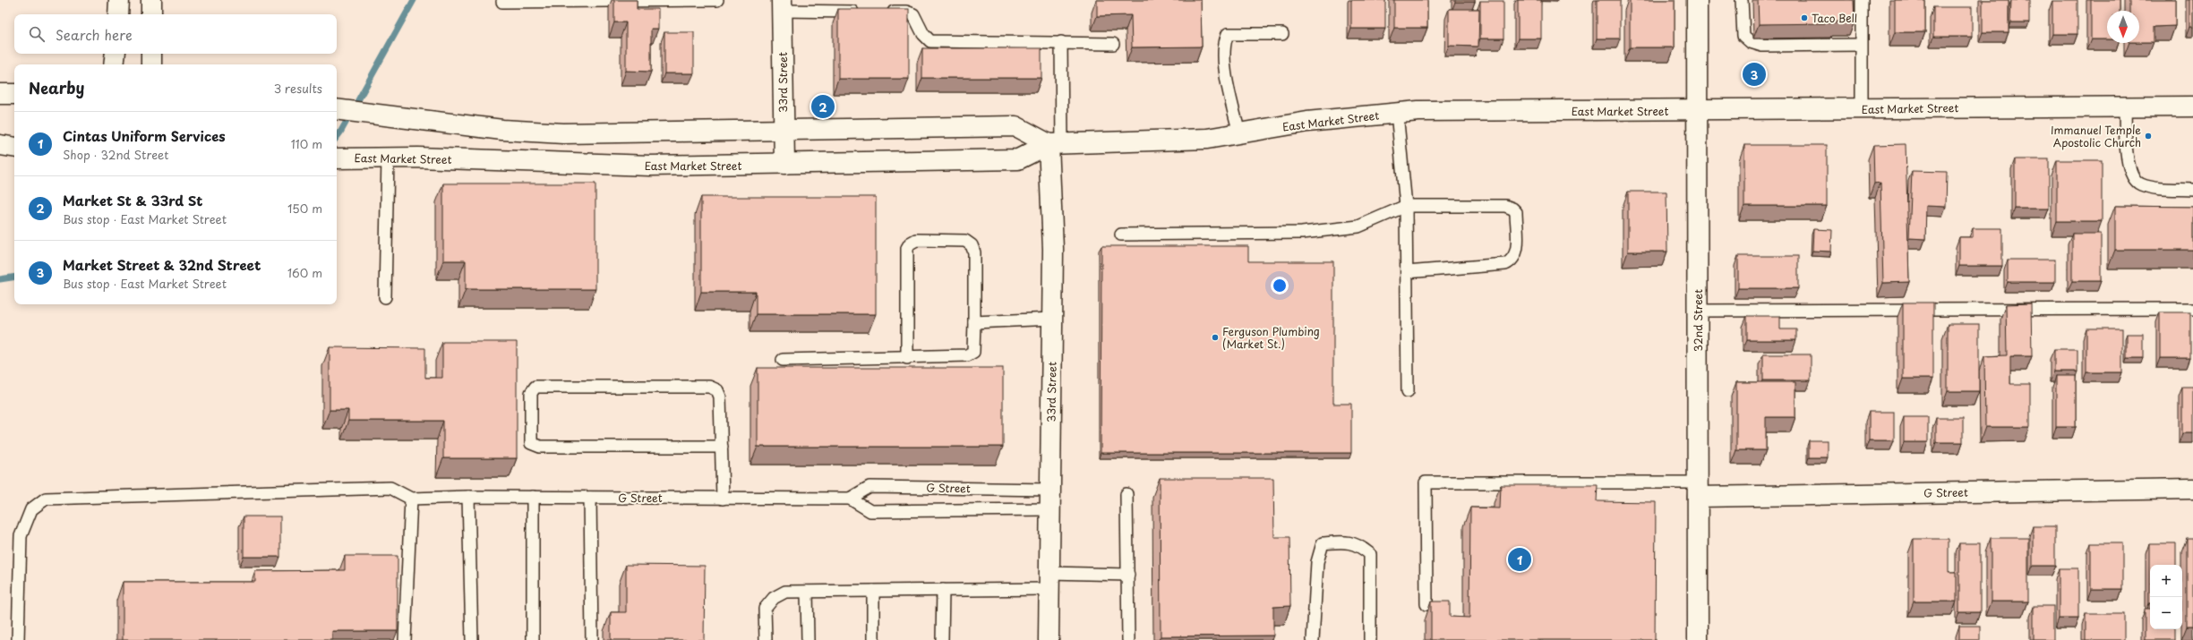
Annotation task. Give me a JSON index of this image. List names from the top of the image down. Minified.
{"streets":{"main road":["33rd Street","East Market Street","32nd Street","G Street"]},"crossings":[["33rd Street","East Market Street"],["33rd Street","G Street"],["East Market Street","32nd Street"],["32nd Street","G Street"]],"places":["Taco Bell","Immanuel Temple Apostolic Church","Ferguson Plumbing (Market St.)"],"north":"bottom","page":{"search":"Search here","pins":["3","2","1"],"heading":["Nearby","3 results"],"list":[{"mark":"1","name":"Cintas Uniform Services","note":"Shop · 32nd Street","value":"110 m"},{"mark":"2","name":"Market St & 33rd St","note":"Bus stop · East Market Street","value":"150 m"},{"mark":"3","name":"Market Street & 32nd Street","note":"Bus stop · East Market Street","value":"160 m"}],"map_buttons":["+","−"]}}
